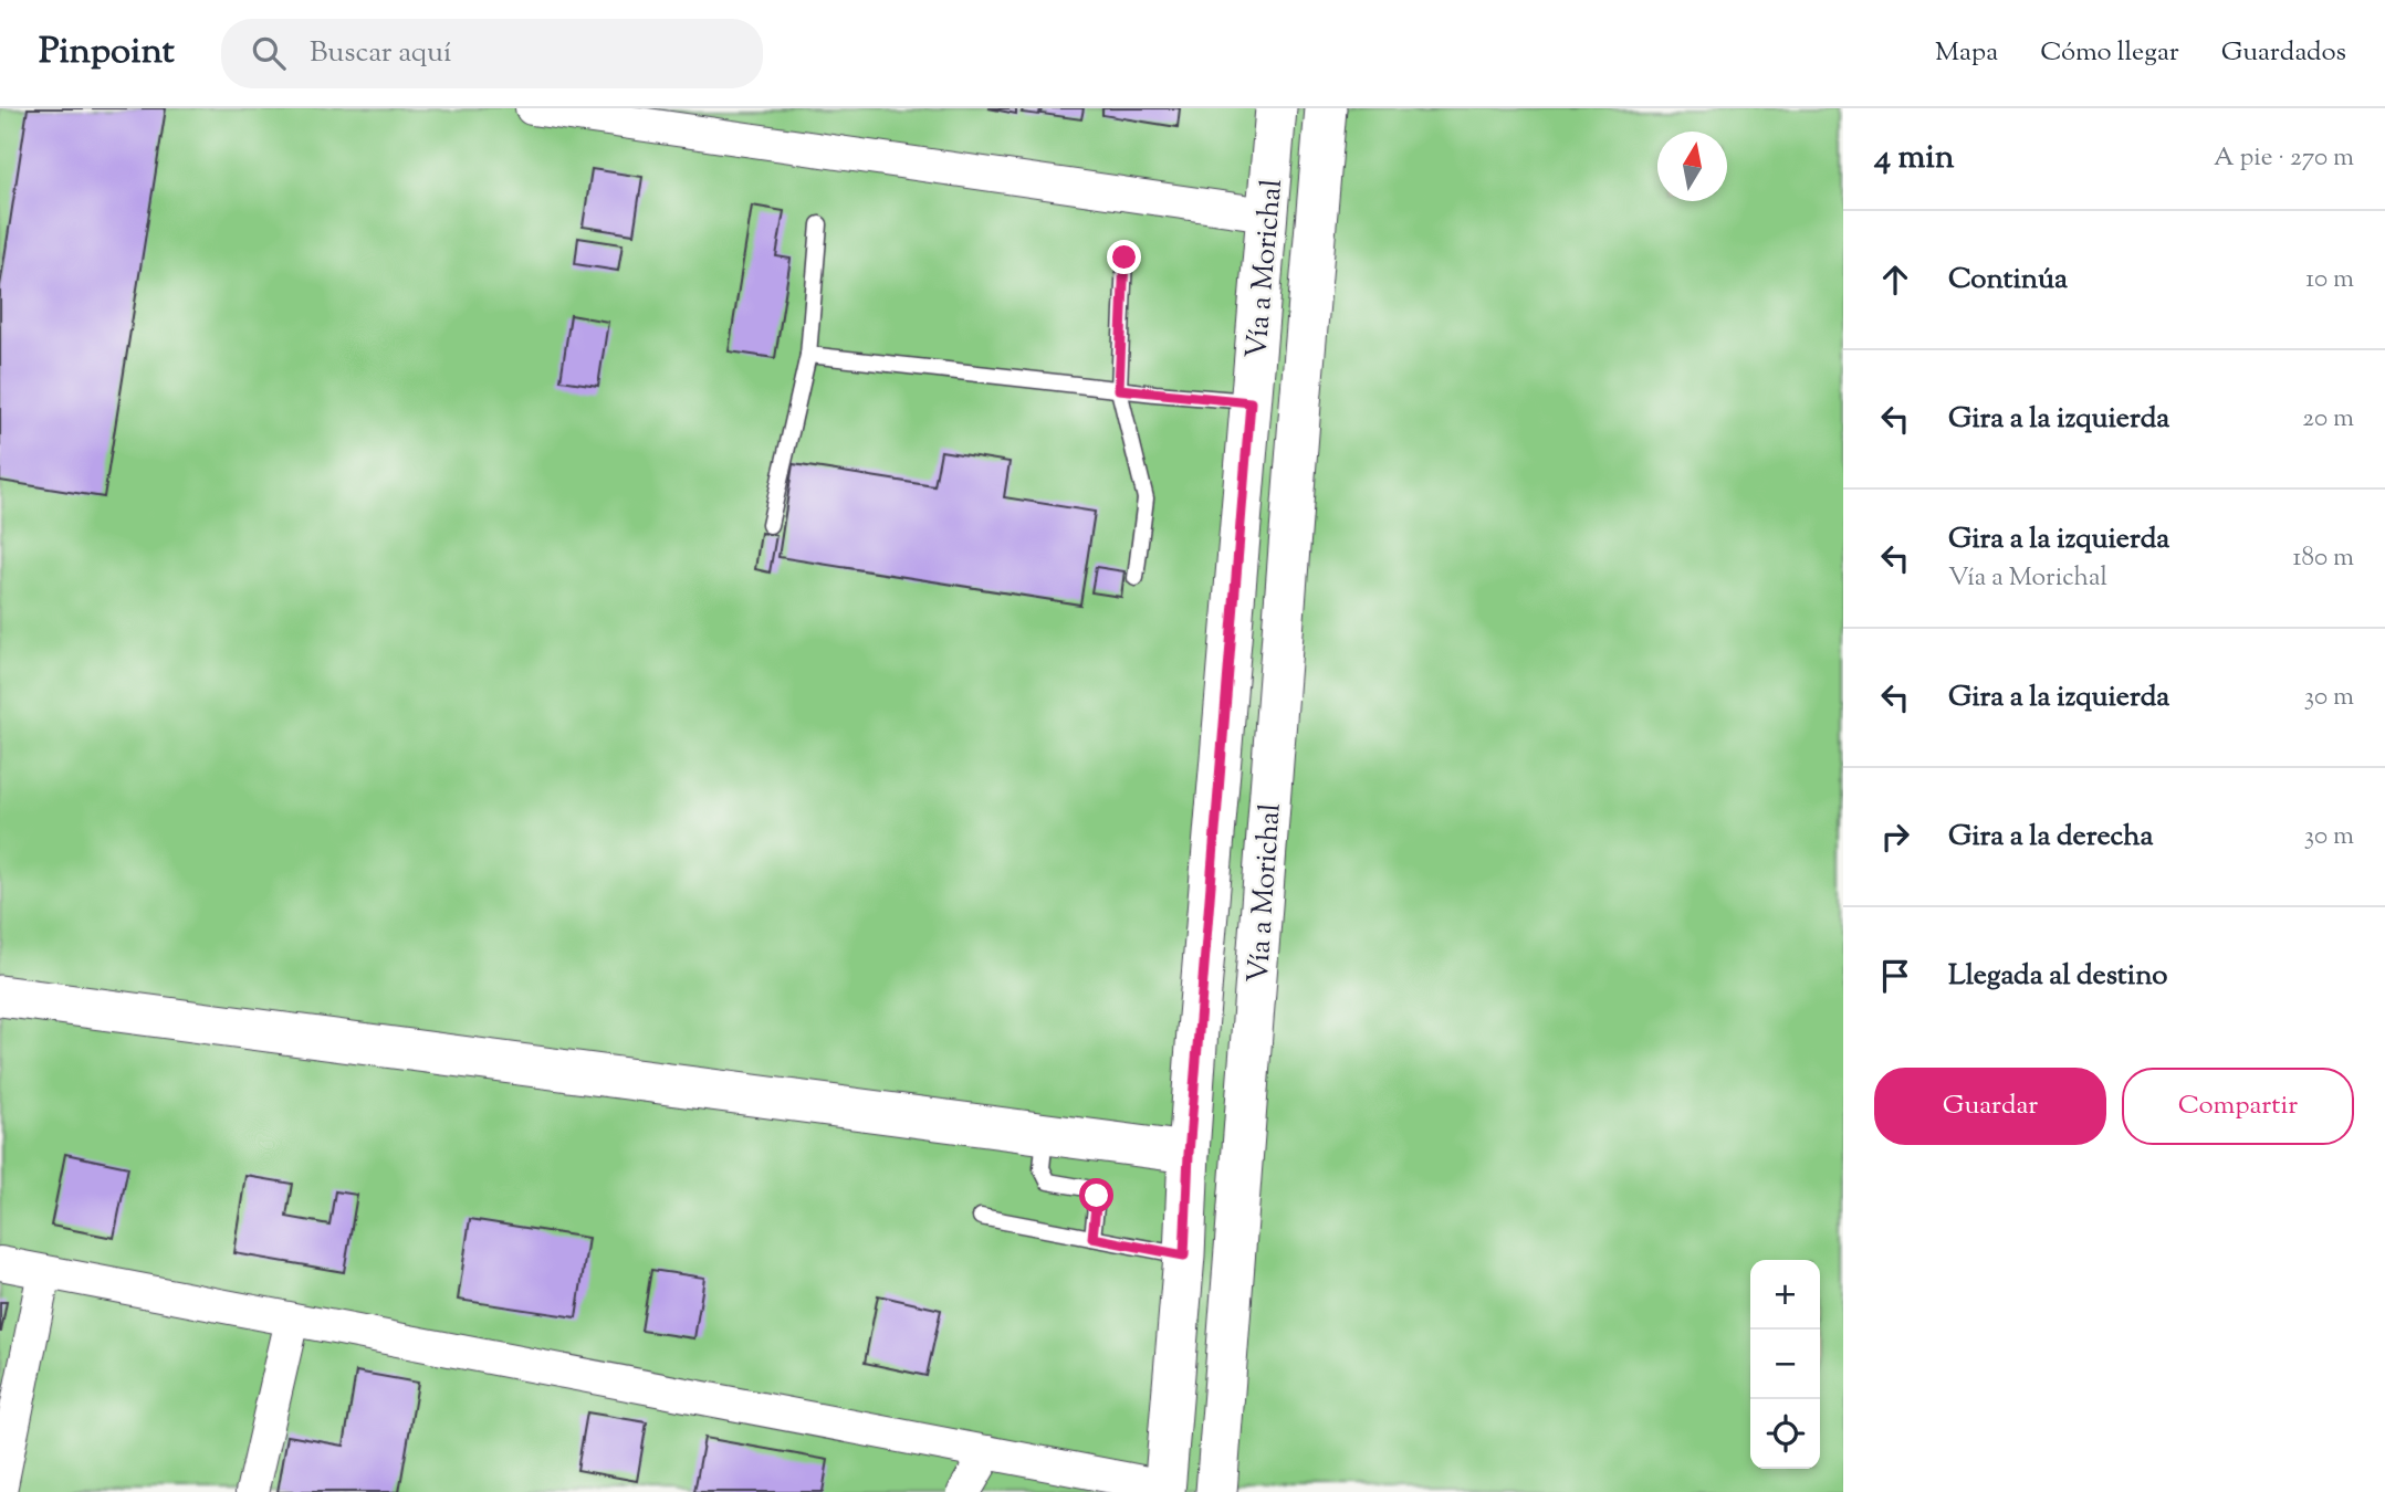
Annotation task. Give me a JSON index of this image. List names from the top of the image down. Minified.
{"streets":{"street":["Vía a Morichal"]},"north":"top","page":{"header":"Pinpoint","search":"Buscar aquí","nav":["Mapa","Cómo llegar","Guardados"],"heading":["4 min","A pie · 270 m"],"list":[["Continúa","10 m"],["Gira a la izquierda","20 m"],["Gira a la izquierda","Vía a Morichal","180 m"],["Gira a la izquierda","30 m"],["Gira a la derecha","30 m"],"Llegada al destino"],"buttons":["Guardar","Compartir"],"map_buttons":["+","−"]}}
